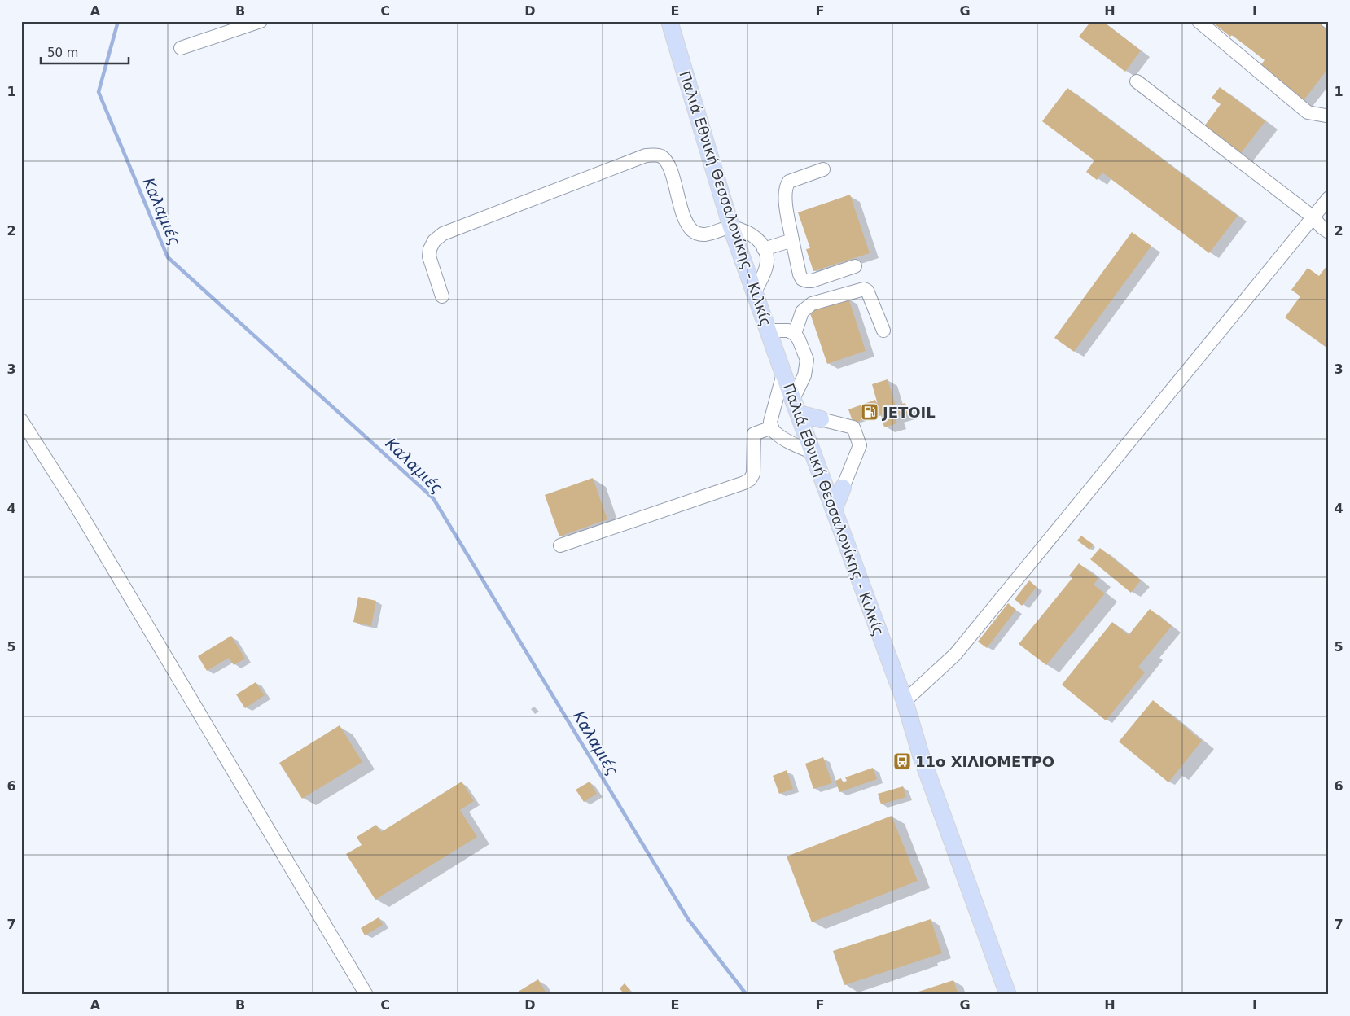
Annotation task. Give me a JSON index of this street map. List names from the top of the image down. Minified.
{"streets":{"main road":["Παλιά Εθνική Θεσσαλονίκης - Κιλκίς"]},"water":["Καλαμιές"],"places":{"fuel station":["JETOIL"],"bus stop":["11ο ΧΙΛΙΟΜΕΤΡΟ"]},"scale_bar":"50 m","grid":{"columns":["A","B","C","D","E","F","G","H","I"],"rows":["1","2","3","4","5","6","7"]}}
